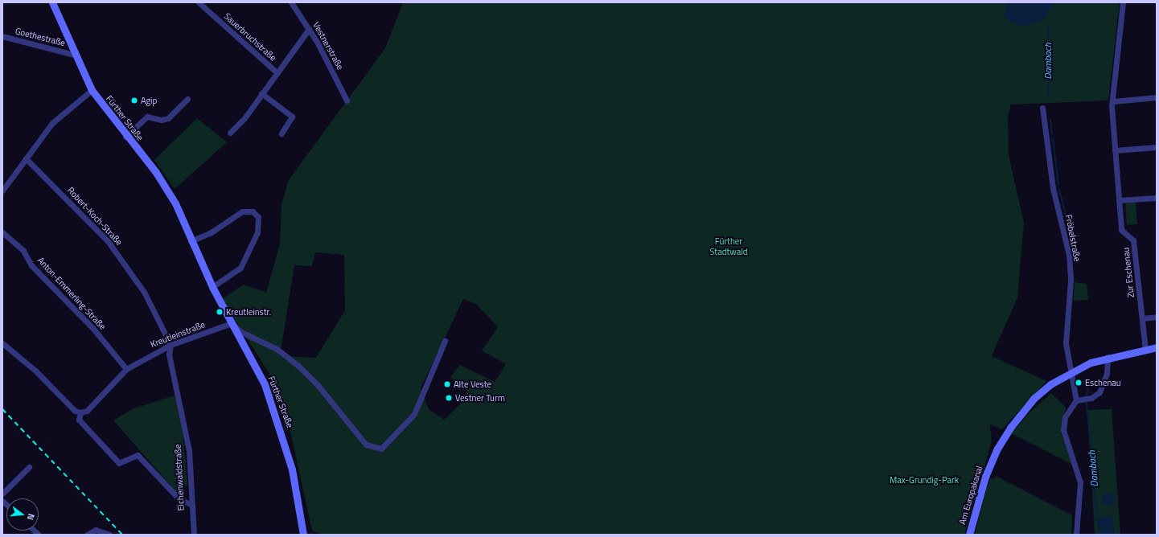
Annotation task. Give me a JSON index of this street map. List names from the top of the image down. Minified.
{"streets":{"main road":["Fürther Straße","Am Europakanal"],"street":["Goethestraße","Sauerbruchstraße","Vestnerstraße","Robert-Koch-Straße","Fröbelstraße","Zur Eschenau","Anton-Emmerling-Straße","Kreutleinstraße","Eichenwaldstraße"]},"crossings":[["Goethestraße","Fürther Straße"],["Fürther Straße","Kreutleinstraße"],["Robert-Koch-Straße","Kreutleinstraße"],["Robert-Koch-Straße","Eichenwaldstraße"],["Fröbelstraße","Am Europakanal"],["Zur Eschenau","Am Europakanal"],["Anton-Emmerling-Straße","Kreutleinstraße"]],"water":["Dambach"],"parks":["Fürther Stadtwald","Max-Grundig-Park"],"places":["Agip","Kreutleinstr.","Eschenau","Alte Veste","Vestner Turm"],"north":"right"}
